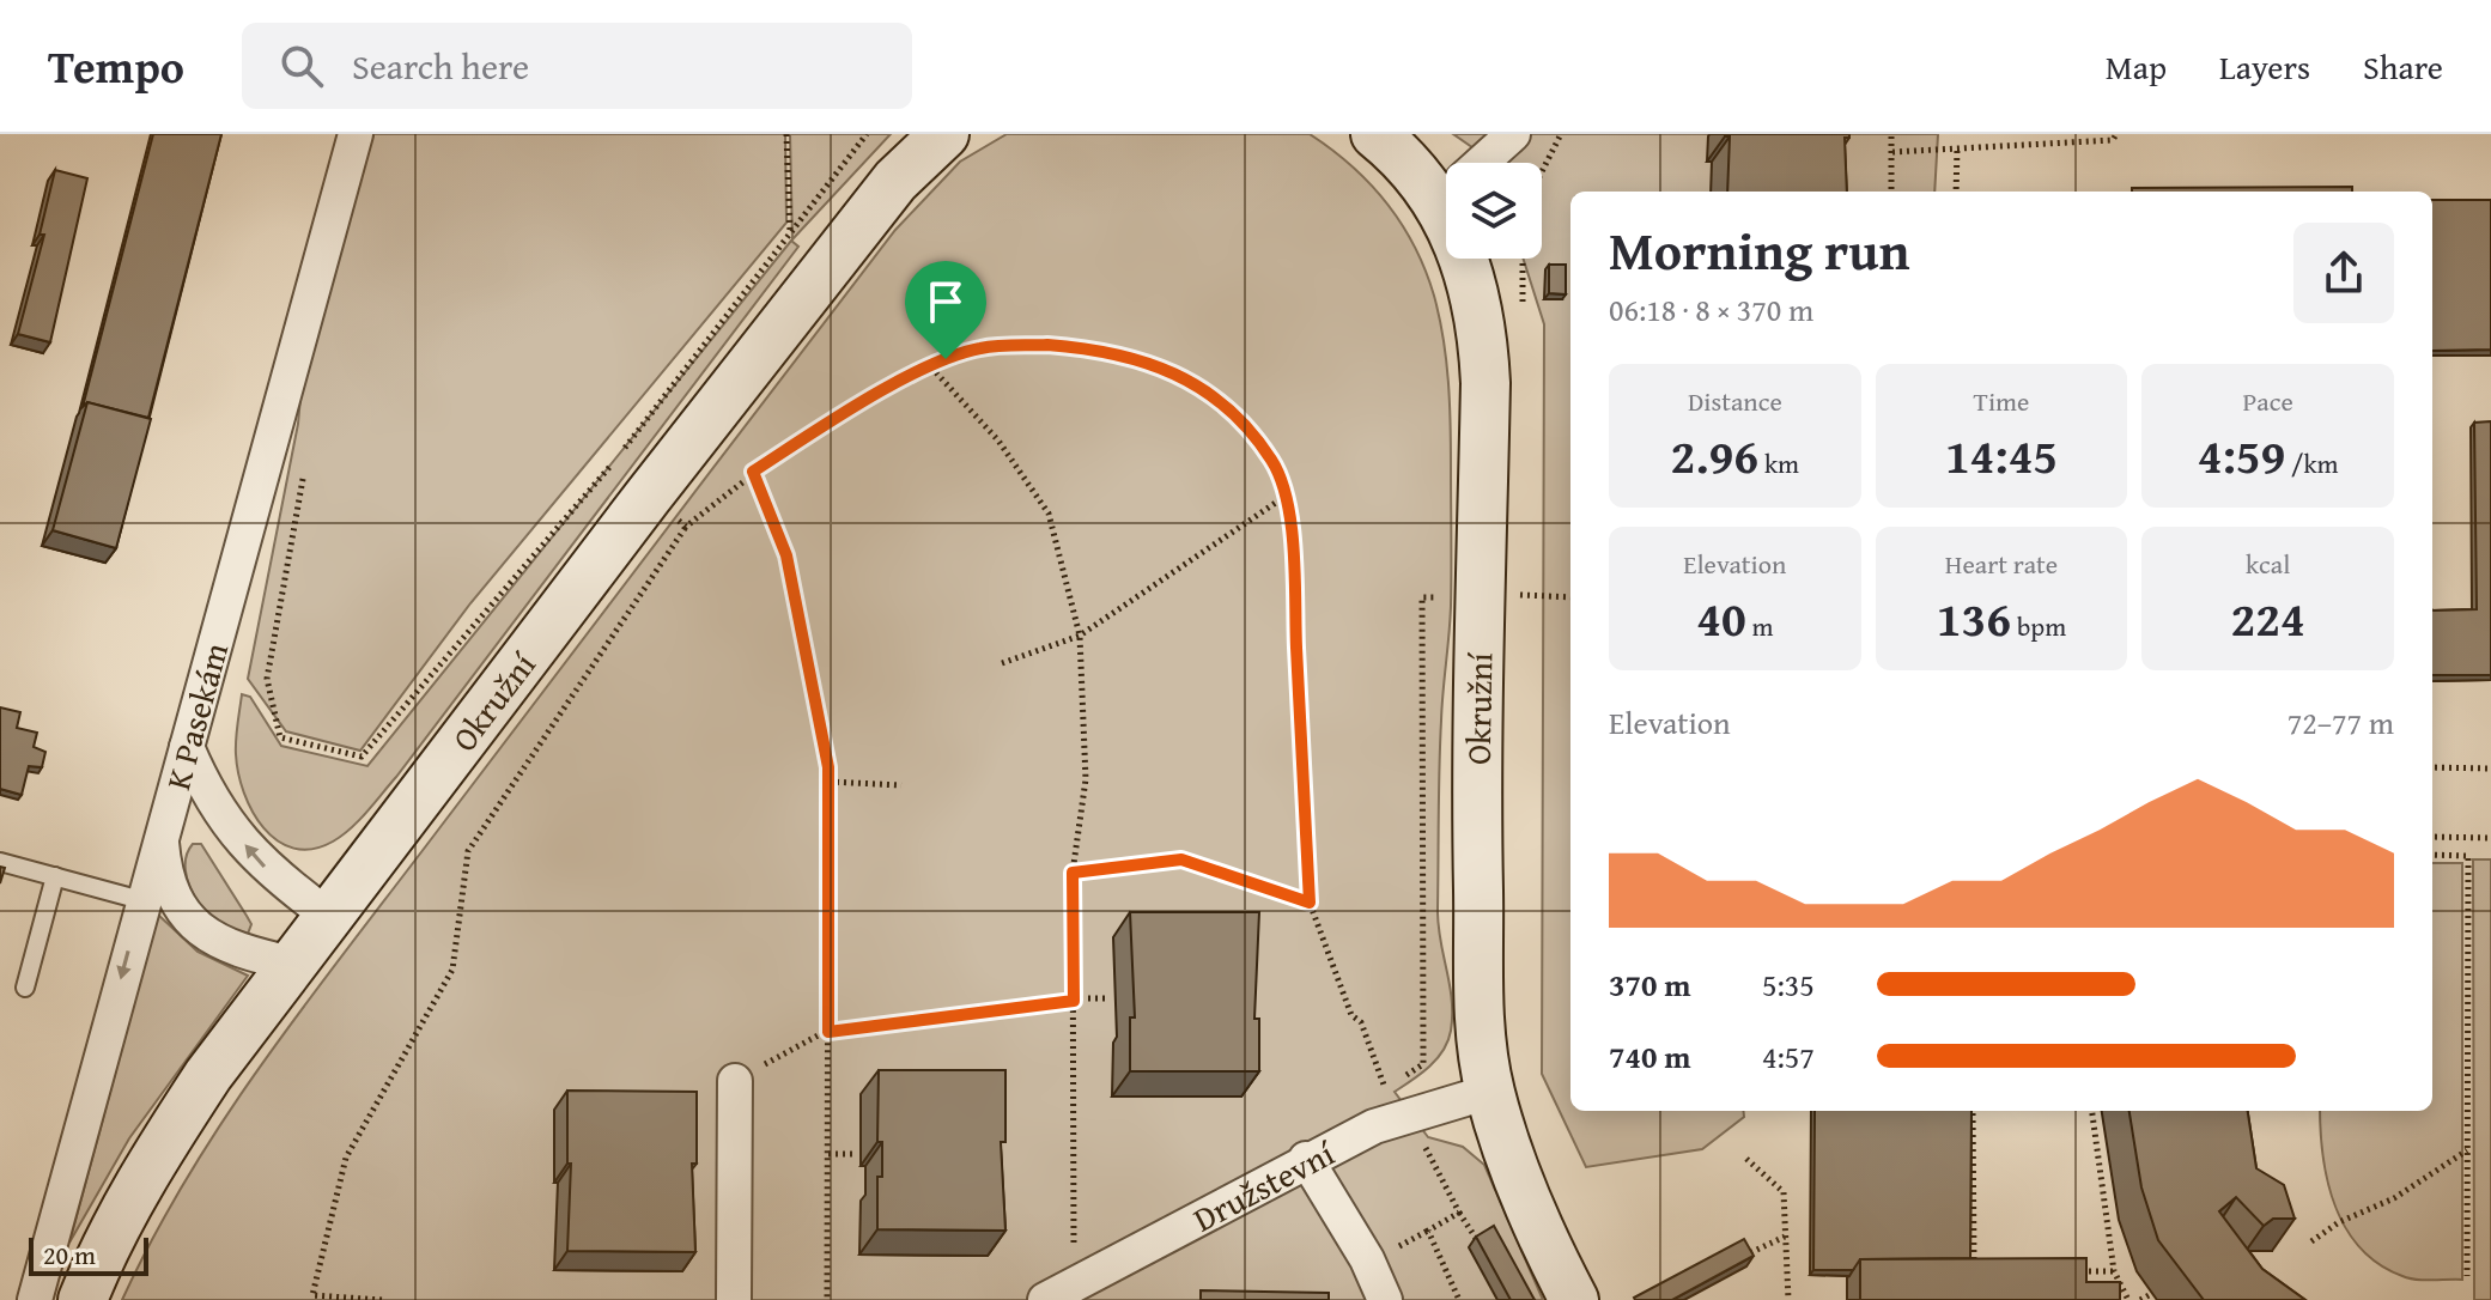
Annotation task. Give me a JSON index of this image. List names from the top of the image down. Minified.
{"streets":{"street":["Okružní","K Pasekám","Družstevní"]},"crossings":[["Okružní","Družstevní"]],"scale_bar":"20 m","page":{"header":"Tempo","search":"Search here","nav":["Map","Layers","Share"],"heading":["Morning run","06:18 · 8 × 370 m"],"stats":[["Distance","2.96 km"],["Time","14:45"],["Pace","4:59 /km"],["Elevation","40 m"],["Heart rate","136 bpm"],["kcal","224"]],"chart":["Elevation","72–77 m"],"list":[{"name":"370 m","note":"5:35"},{"name":"740 m","note":"4:57"}],"scale":"20 m"}}
